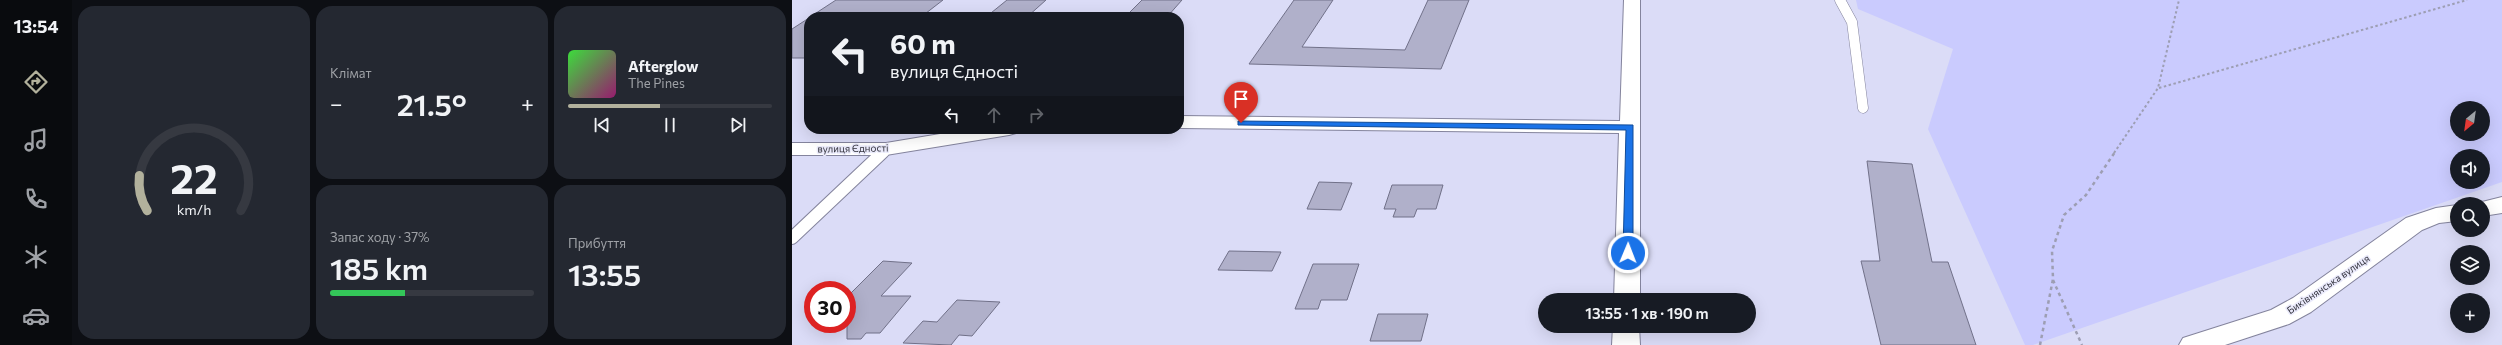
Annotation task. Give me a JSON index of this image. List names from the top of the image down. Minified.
{"streets":{"street":["вулиця Єдності","Биківнянська вулиця"]},"north":"bottom left","page":{"tabs":"13:54","tile":["Клімат",["Запас ходу · 37%","185 km"],["Прибуття","13:55"]],"turn":["60 m","вулиця Єдності"],"song":["Afterglow","The Pines"],"heat":["−","21.5°","+"],"map_buttons":"+","limit":"30","trip":"13:55 · 1 хв · 190 m","gauge":["22","km/h"]}}
